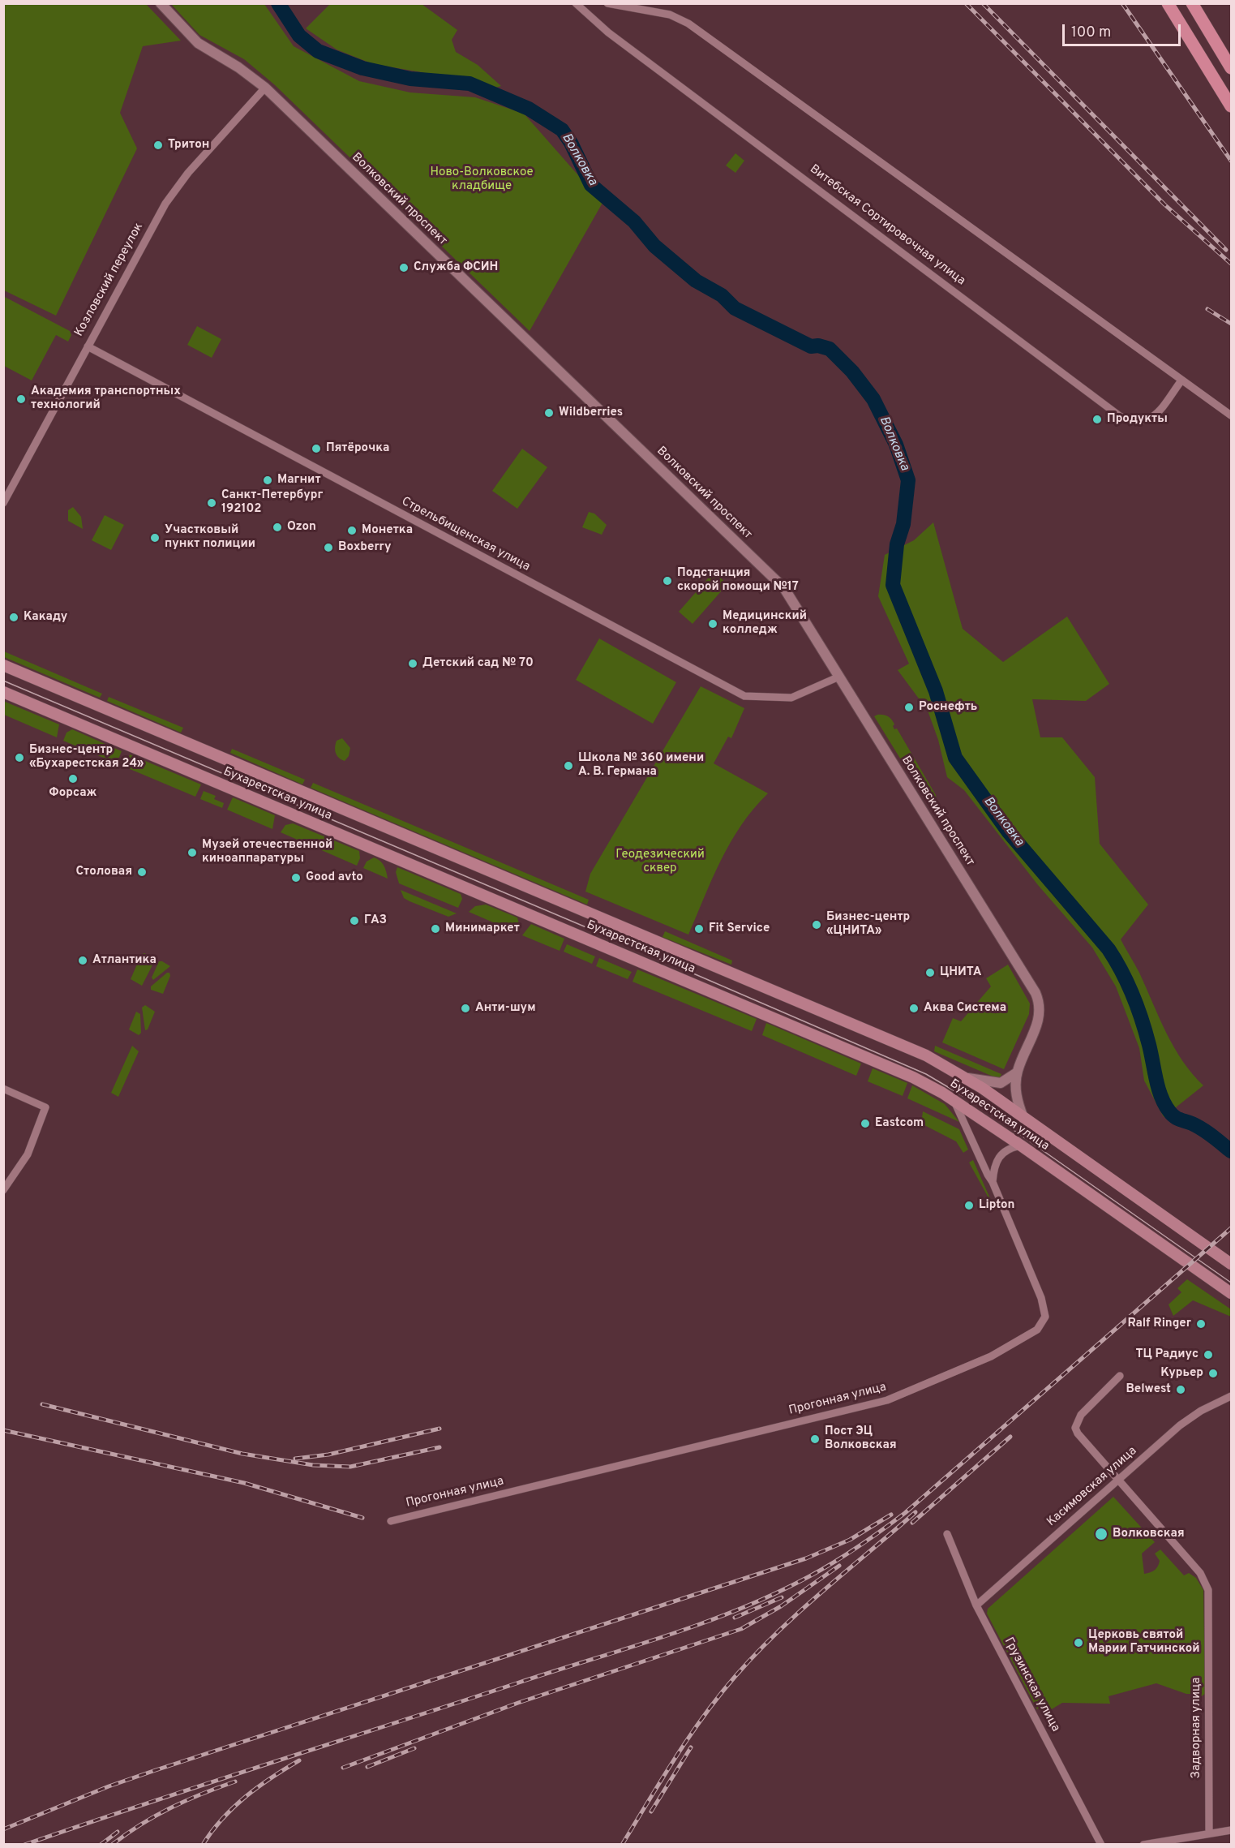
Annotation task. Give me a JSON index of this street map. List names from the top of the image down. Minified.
{"streets":{"main road":["Бухарестская улица"],"street":["Волковский проспект","Витебская Сортировочная улица","Козловский переулок","Стрельбищенская улица","Прогонная улица","Касимовская улица","Грузинская улица","Задворная улица"]},"crossings":[["Волковский проспект","Козловский переулок"],["Волковский проспект","Стрельбищенская улица"],["Волковский проспект","Бухарестская улица"],["Козловский переулок","Стрельбищенская улица"],["Бухарестская улица","Прогонная улица"],["Касимовская улица","Грузинская улица"],["Касимовская улица","Задворная улица"]],"water":["Волковка"],"parks":["Ново-Волковское кладбище","Геодезический сквер"],"places":["Тритон","Служба ФСИН","Академия транспортных технологий","Wildberries","Продукты","Пятёрочка","Магнит","Санкт-Петербург 192102","Ozon","Монетка","Участковый пункт полиции","Boxberry","Подстанция скорой помощи №17","Какаду","Медицинский колледж","Детский сад № 70","Роснефть","Бизнес-центр «Бухарестская 24»","Школа № 360 имени А. В. Германа","Форсаж","Музей отечественной киноаппаратуры","Столовая","Good avto","ГАЗ","Бизнес-центр «ЦНИТА»","Минимаркет","Fit Service","Атлантика","ЦНИТА","Анти-шум","Аква Система","Eastcom","Lipton","Ralf Ringer","ТЦ Радиус","Курьер","Belwest","Пост ЭЦ Волковская","Волковская","Церковь святой Марии Гатчинской"],"scale_bar":"100 m"}
